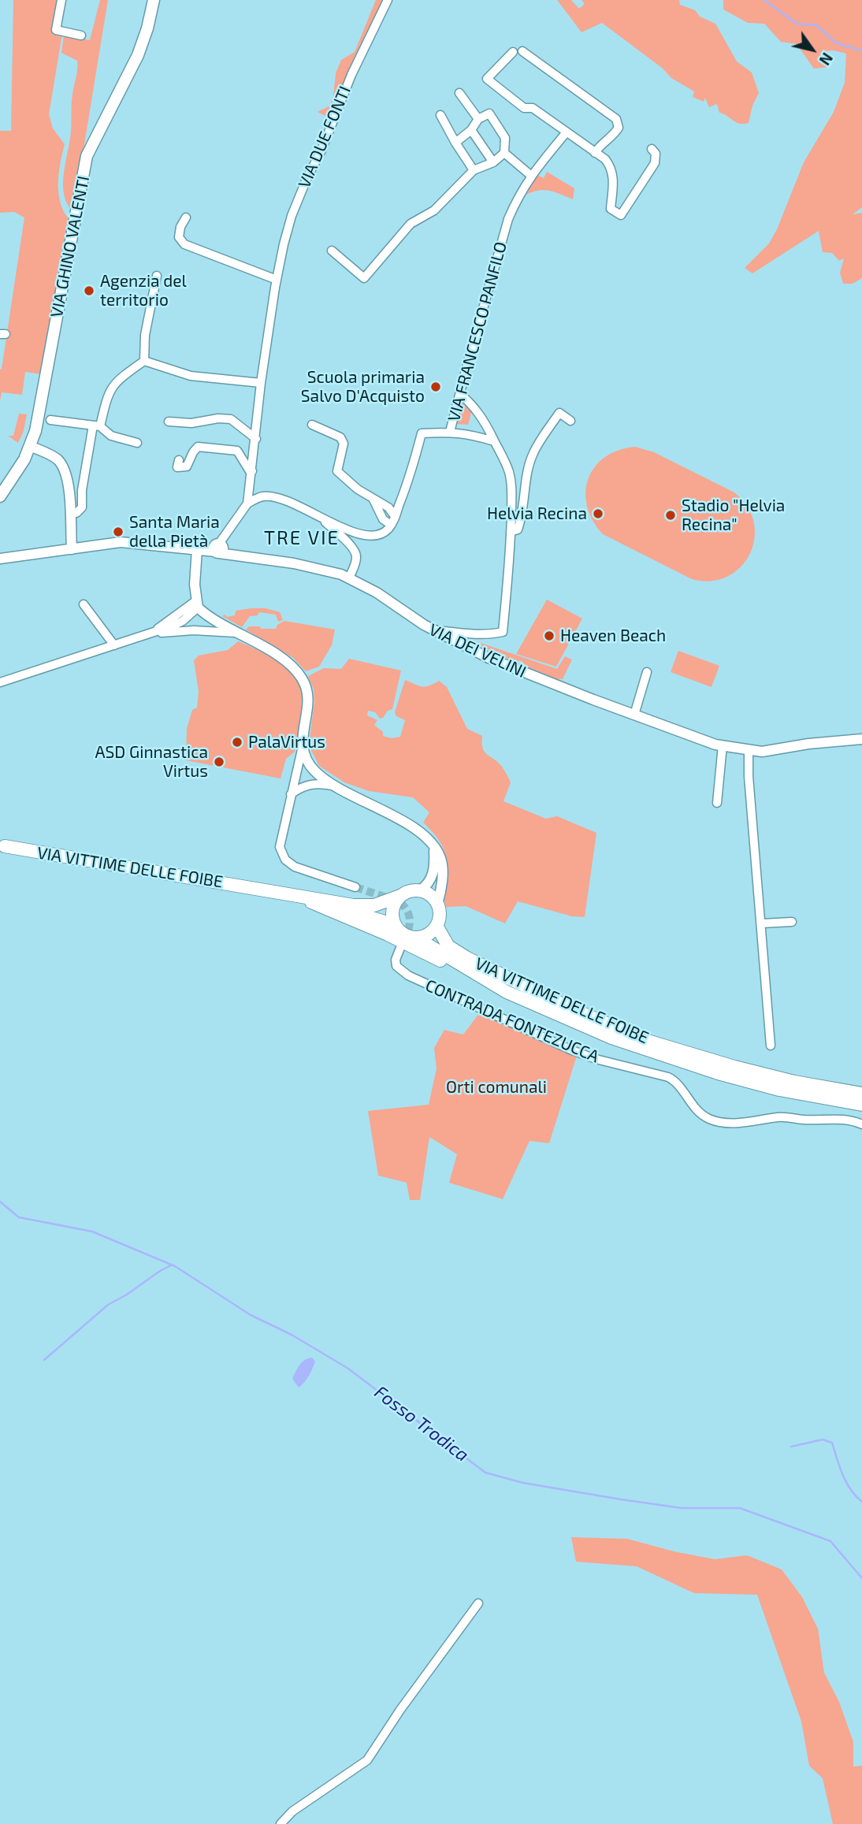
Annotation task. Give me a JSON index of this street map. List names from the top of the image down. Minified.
{"streets":{"main road":["VIA GHINO VALENTI","VIA VITTIME DELLE FOIBE"],"street":["VIA DUE FONTI","VIA FRANCESCO PANFILO","VIA DEI VELINI","CONTRADA FONTEZUCCA"]},"crossings":[["VIA DUE FONTI","VIA DEI VELINI"]],"districts":["TRE VIE"],"water":["Fosso Trodica"],"parks":["Orti comunali"],"places":["Agenzia del territorio","Scuola primaria Salvo D'Acquisto","Helvia Recina","Stadio \"Helvia Recina\"","Santa Maria della Pietà","Heaven Beach","PalaVirtus","ASD Ginnastica Virtus"],"north":"bottom right"}
